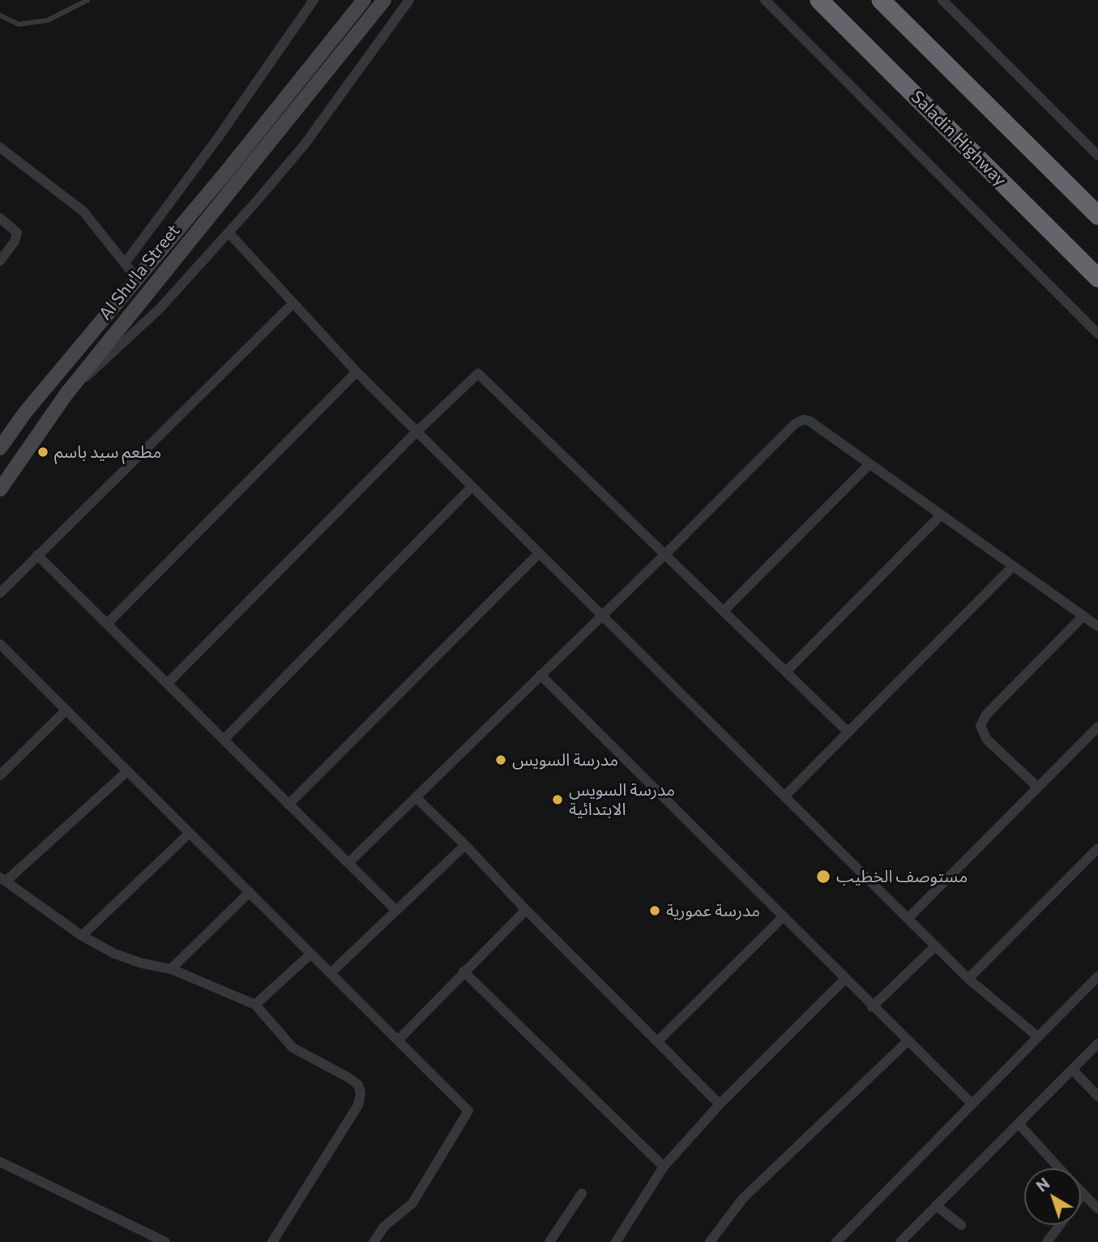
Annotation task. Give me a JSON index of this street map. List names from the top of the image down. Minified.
{"streets":{"highway":["Saladin Highway"],"main road":["Al Shu'la Street"]},"places":["مطعم سيد باسم","مدرسة السويس","مدرسة السويس الابتدائية","مستوصف الخطيب","مدرسة عمورية"],"north":"top left"}
